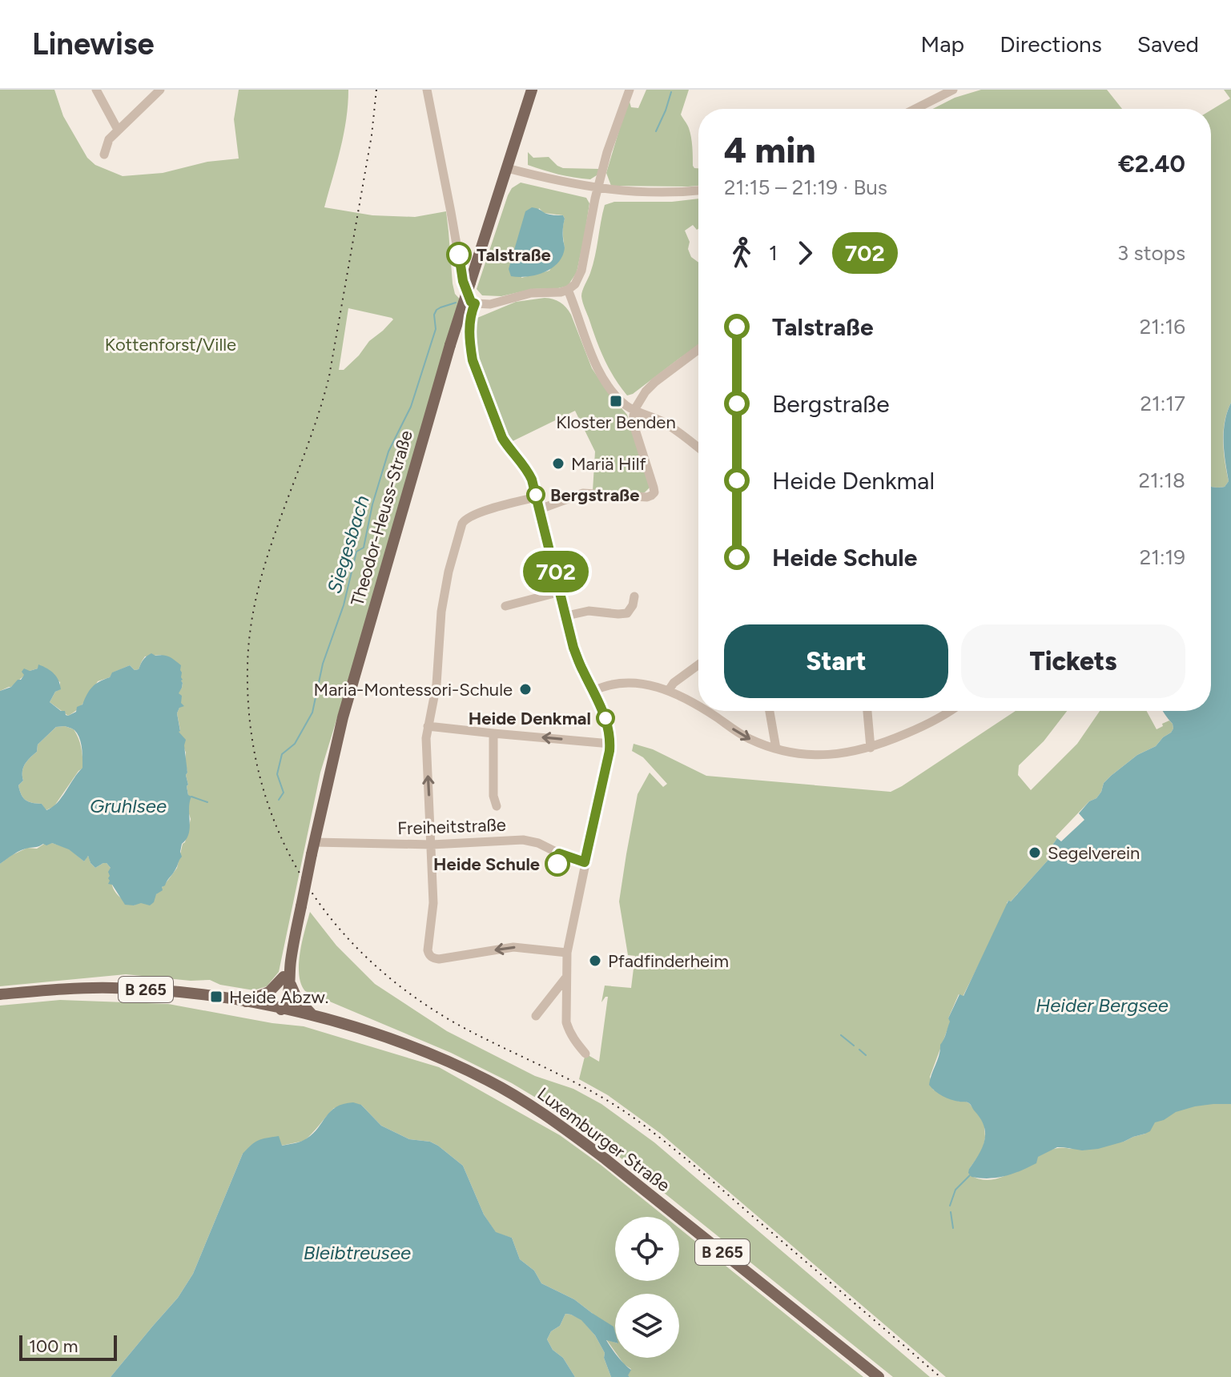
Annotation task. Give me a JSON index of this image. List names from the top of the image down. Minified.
{"streets":{"main road":["Theodor-Heuss-Straße","B 265","Luxemburger Straße"],"street":["Freiheitstraße"]},"crossings":[["Theodor-Heuss-Straße","Freiheitstraße"],["Theodor-Heuss-Straße","Luxemburger Straße"]],"water":["Siegesbach","Gruhlsee","Heider Bergsee","Bleibtreusee"],"parks":["Kottenforst/Ville"],"places":{"other":["Talstraße","Mariä Hilf","Bergstraße","Maria-Montessori-Schule","Heide Denkmal","Segelverein","Heide Schule","Pfadfinderheim"],"transit":["Kloster Benden","Heide Abzw."]},"lines":["bus line 702"],"scale_bar":"100 m","page":{"header":"Linewise","nav":["Map","Directions","Saved"],"on_map":"702","heading":["4 min","21:15 – 21:19 · Bus","€2.40"],"legs":["1","702","3 stops"],"list":[{"name":"Talstraße","value":"21:16"},{"name":"Bergstraße","value":"21:17"},{"name":"Heide Denkmal","value":"21:18"},{"name":"Heide Schule","value":"21:19"}],"buttons":["Start","Tickets"],"scale":"100 m"}}
